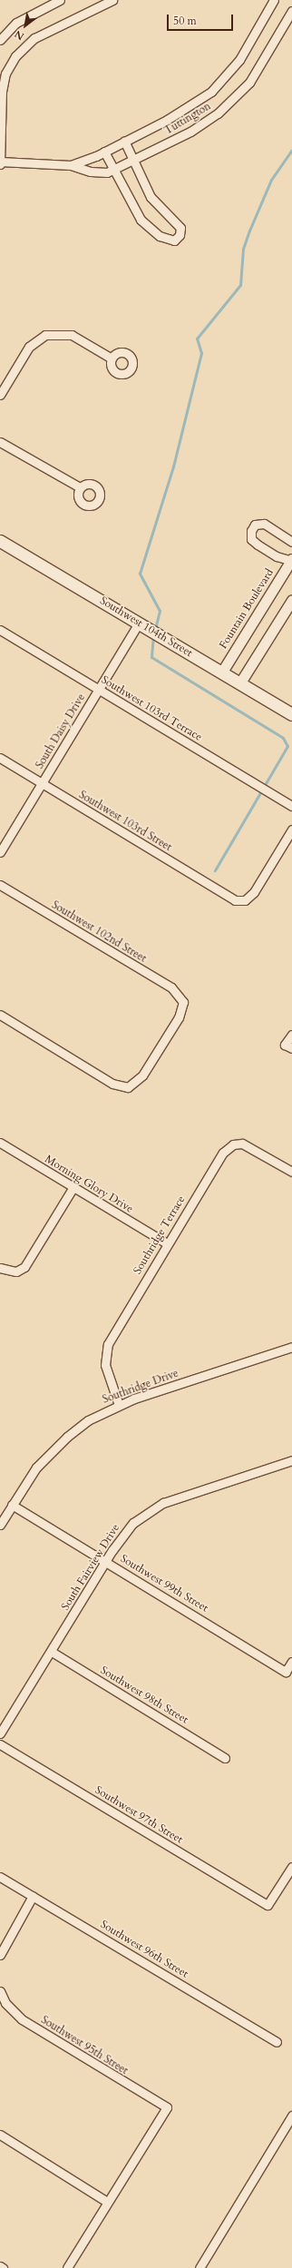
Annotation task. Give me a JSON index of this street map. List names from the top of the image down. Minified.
{"streets":{"main road":["Southwest 104th Street"],"street":["Tuttington","Fountain Boulevard","Southwest 103rd Terrace","South Daisy Drive","Southwest 103rd Street","Southwest 102nd Street","Morning Glory Drive","Southridge Terrace","Southridge Drive","South Fairview Drive","Southwest 99th Street","Southwest 98th Street","Southwest 97th Street","Southwest 96th Street","Southwest 95th Street"]},"crossings":[["Fountain Boulevard","Southwest 104th Street"],["Southwest 104th Street","South Daisy Drive"],["Southwest 103rd Terrace","South Daisy Drive"],["South Daisy Drive","Southwest 103rd Street"],["Morning Glory Drive","Southridge Terrace"],["Southridge Terrace","Southridge Drive"],["Southridge Drive","Southwest 99th Street"],["South Fairview Drive","Southwest 99th Street"],["South Fairview Drive","Southwest 98th Street"]],"scale_bar":"50 m","north":"bottom left"}
